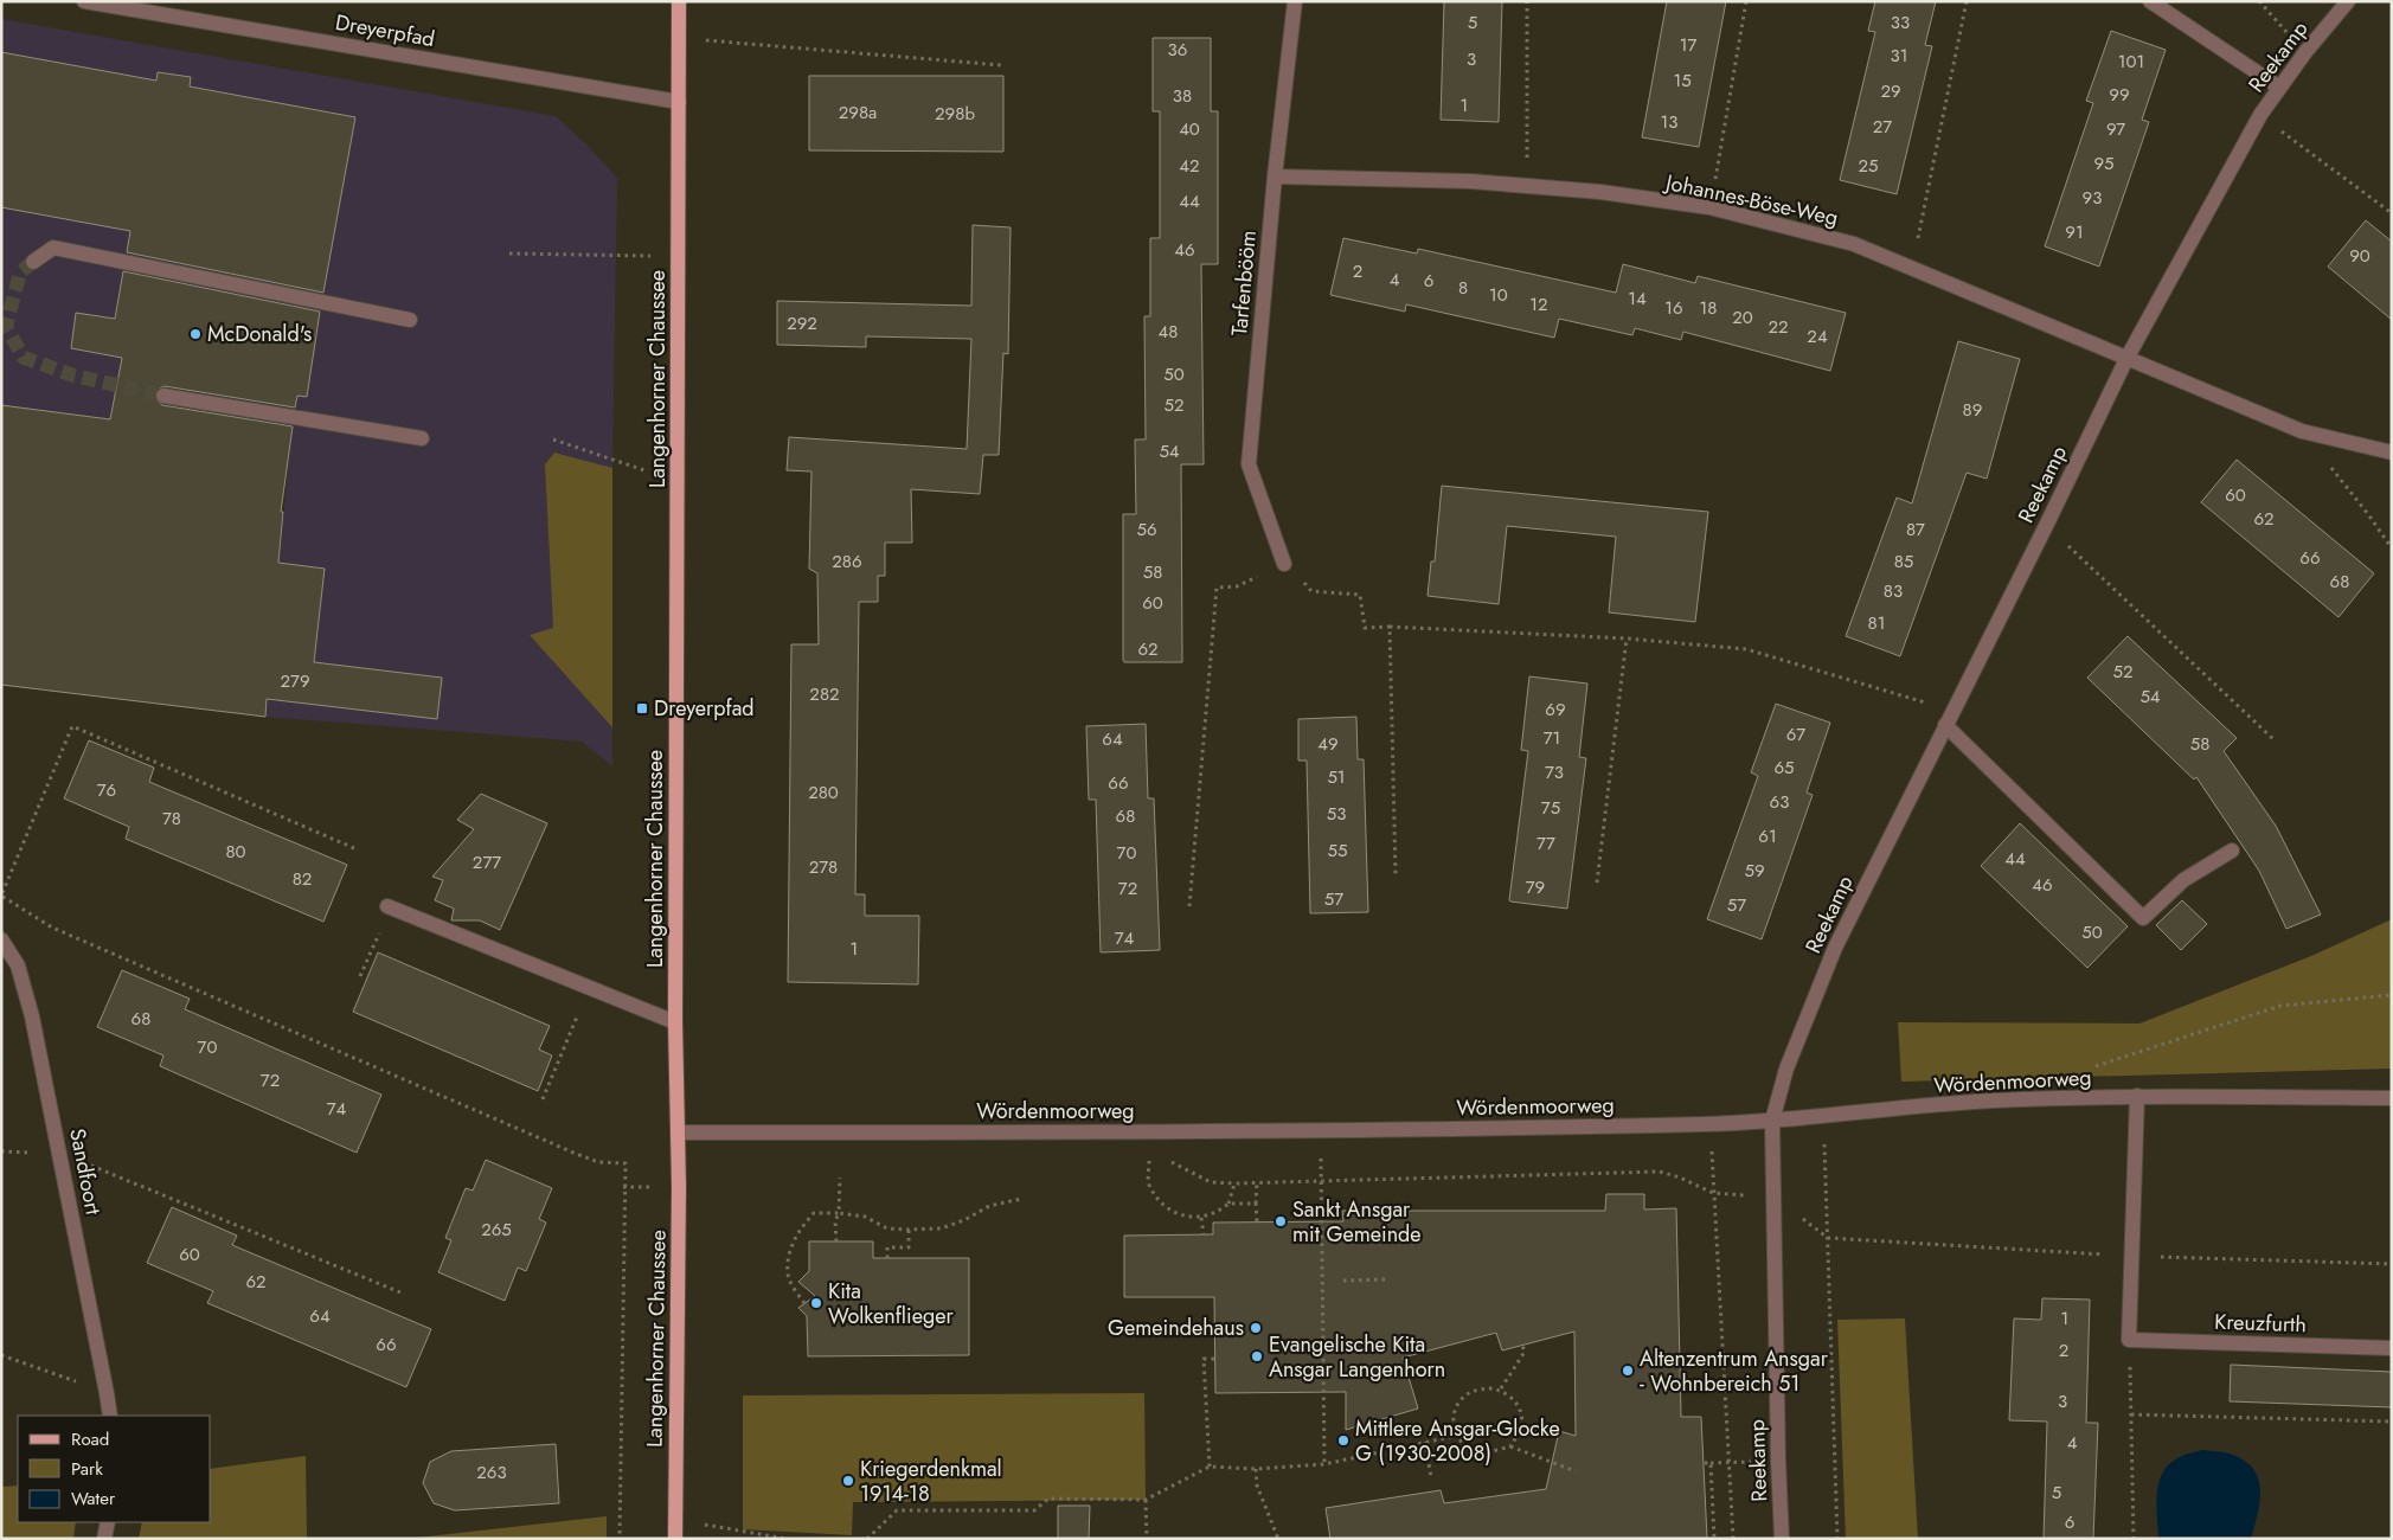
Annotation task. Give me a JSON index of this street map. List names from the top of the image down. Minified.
{"streets":{"main road":["Langenhorner Chaussee"],"street":["Dreyerpfad","Reekamp","Johannes-Böse-Weg","Tarfenbööm","Wördenmoorweg","Sandfoort","Kreuzfurth"]},"crossings":[["Dreyerpfad","Langenhorner Chaussee"],["Reekamp","Johannes-Böse-Weg"],["Reekamp","Wördenmoorweg"],["Johannes-Böse-Weg","Tarfenbööm"],["Langenhorner Chaussee","Wördenmoorweg"]],"places":{"other":["McDonald's","Sankt Ansgar mit Gemeinde","Kita Wolkenflieger","Gemeindehaus","Evangelische Kita Ansgar Langenhorn","Altenzentrum Ansgar - Wohnbereich 51","Mittlere Ansgar-Glocke G (1930-2008)","Kriegerdenkmal 1914-18"],"transit":["Dreyerpfad"]},"house_numbers":["5","33","17","36","31","3","101","15","29","99","38","1","298a","298b","13","27","40","97","95","42","25","93","44","91","46","90","2","4","6","8","10","14","12","16","18","20","292","22","48","24","50","52","89","54","60","62","56","87","66","286","85","58","68","83","60","81","62","52","279","282","54","69","67","71","64","49","58","65","73","51","66","76","280","63","75","53","68","78","61","77","55","80","70","44","277","278","59","82","46","79","72","57","57","50","74","1","68","70","72","74","265","60","62","64","1","66","2","3","4","263","5","6"],"legend":["Road","Park","Water"]}
